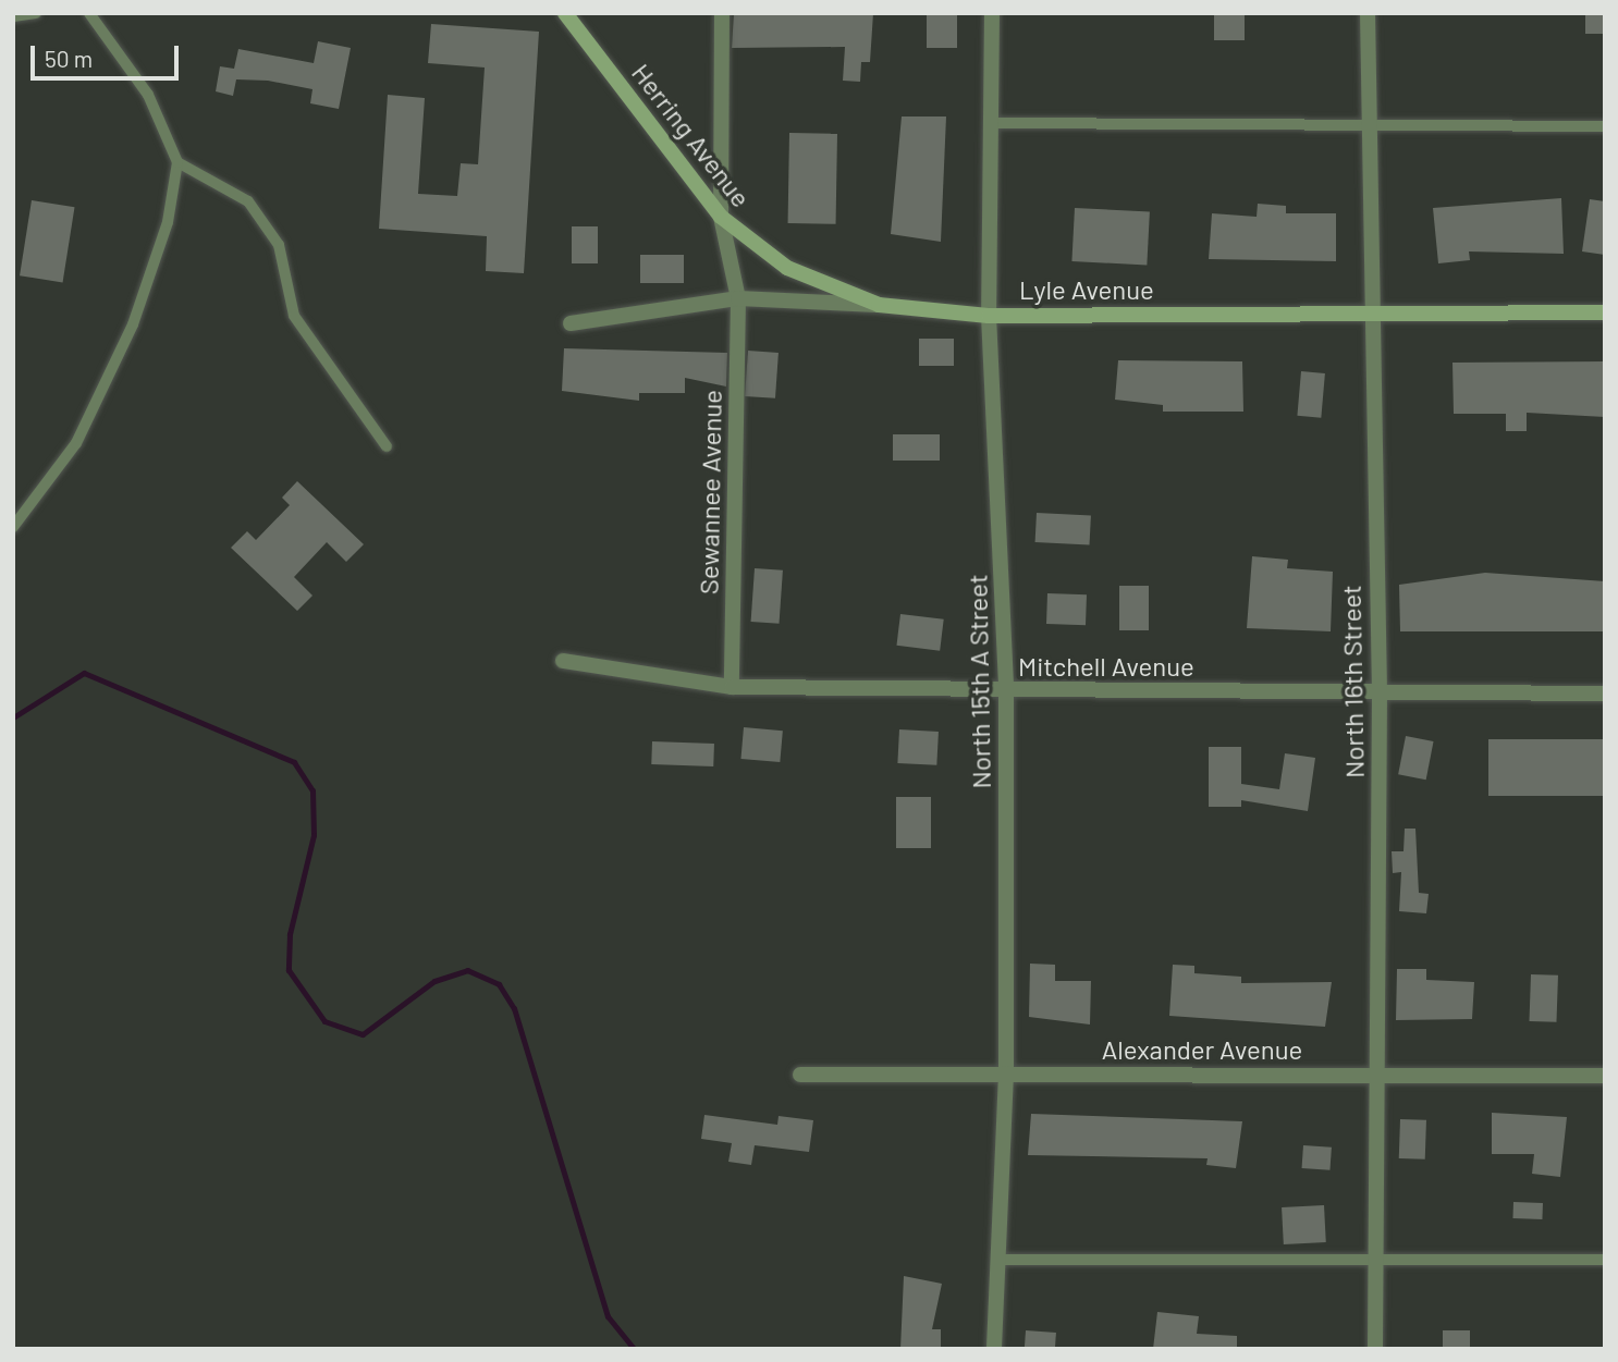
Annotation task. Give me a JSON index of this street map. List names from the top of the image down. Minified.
{"streets":{"main road":["Herring Avenue","Lyle Avenue"],"street":["Sewannee Avenue","Mitchell Avenue","North 15th A Street","North 16th Street","Alexander Avenue"]},"crossings":[["Herring Avenue","Lyle Avenue"],["Herring Avenue","Sewannee Avenue"],["Lyle Avenue","Sewannee Avenue"],["Lyle Avenue","North 15th A Street"],["Lyle Avenue","North 16th Street"],["Sewannee Avenue","Mitchell Avenue"],["Mitchell Avenue","North 15th A Street"],["Mitchell Avenue","North 16th Street"],["North 15th A Street","Alexander Avenue"],["North 16th Street","Alexander Avenue"]],"scale_bar":"50 m"}
